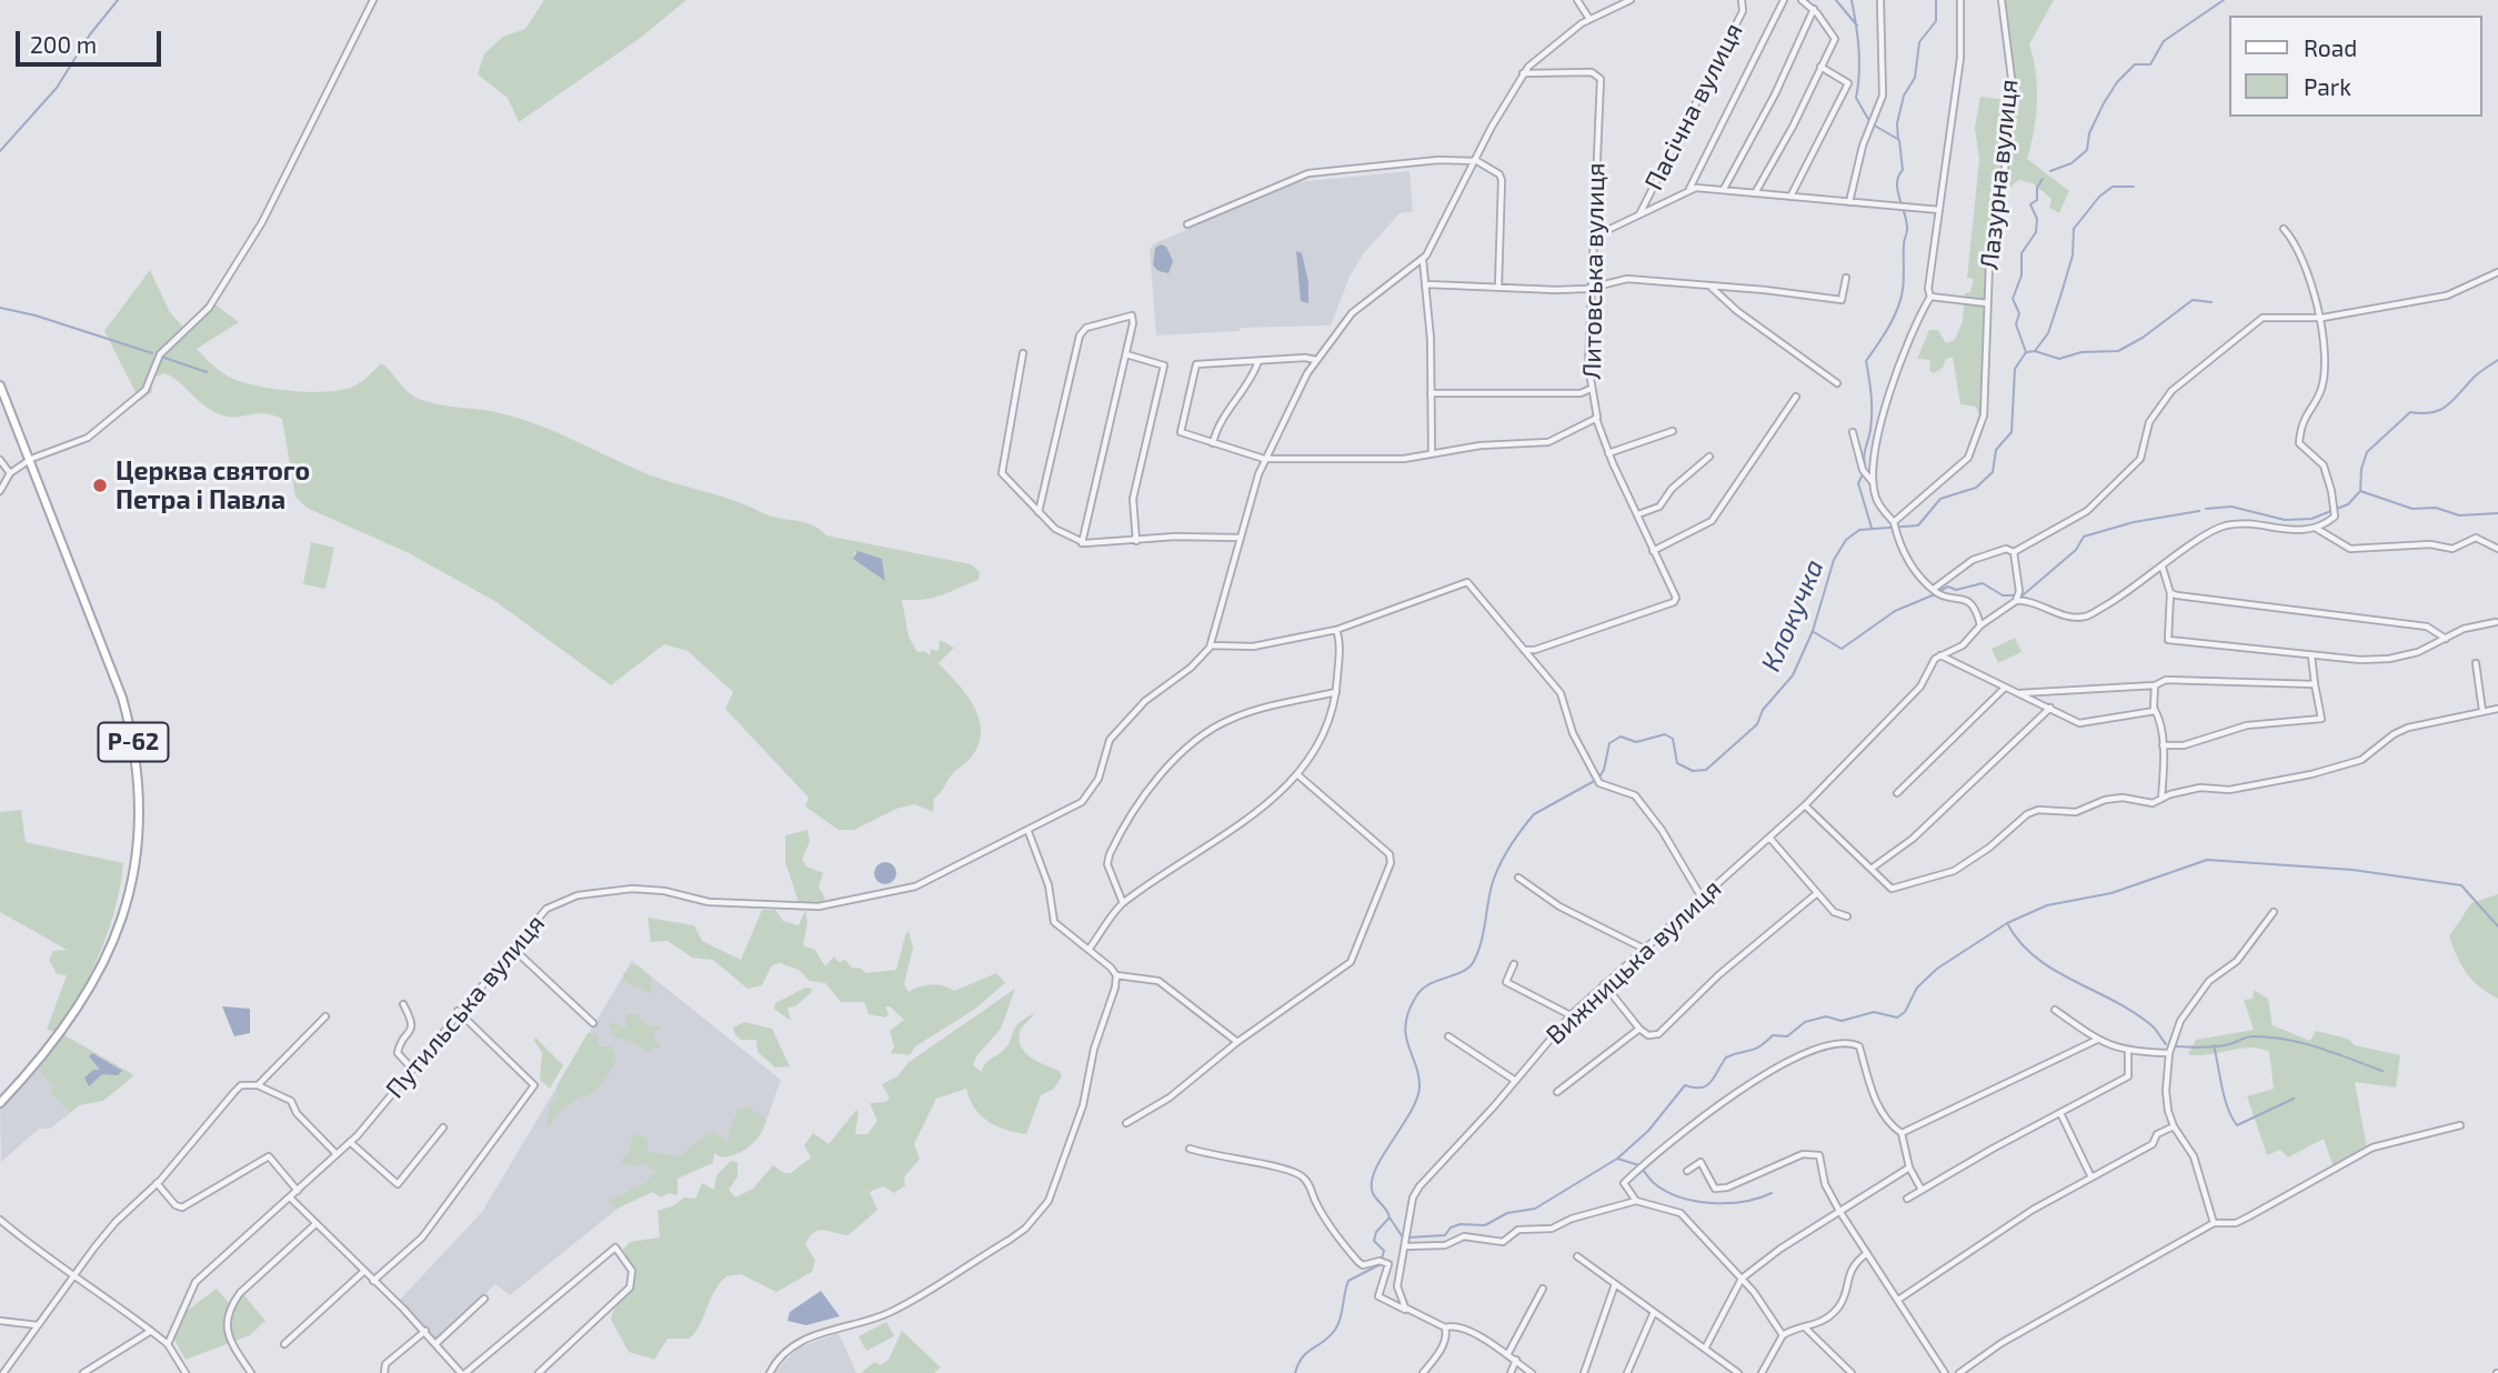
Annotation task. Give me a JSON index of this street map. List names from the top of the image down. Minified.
{"streets":{"main road":["Р-62"],"street":["Пасічна вулиця","Лазурна вулиця","Литовська вулиця","Вижницька вулиця","Путильська вулиця"]},"water":["Клокучка"],"places":["Церква святого Петра і Павла"],"legend":["Road","Park"],"scale_bar":"200 m"}
